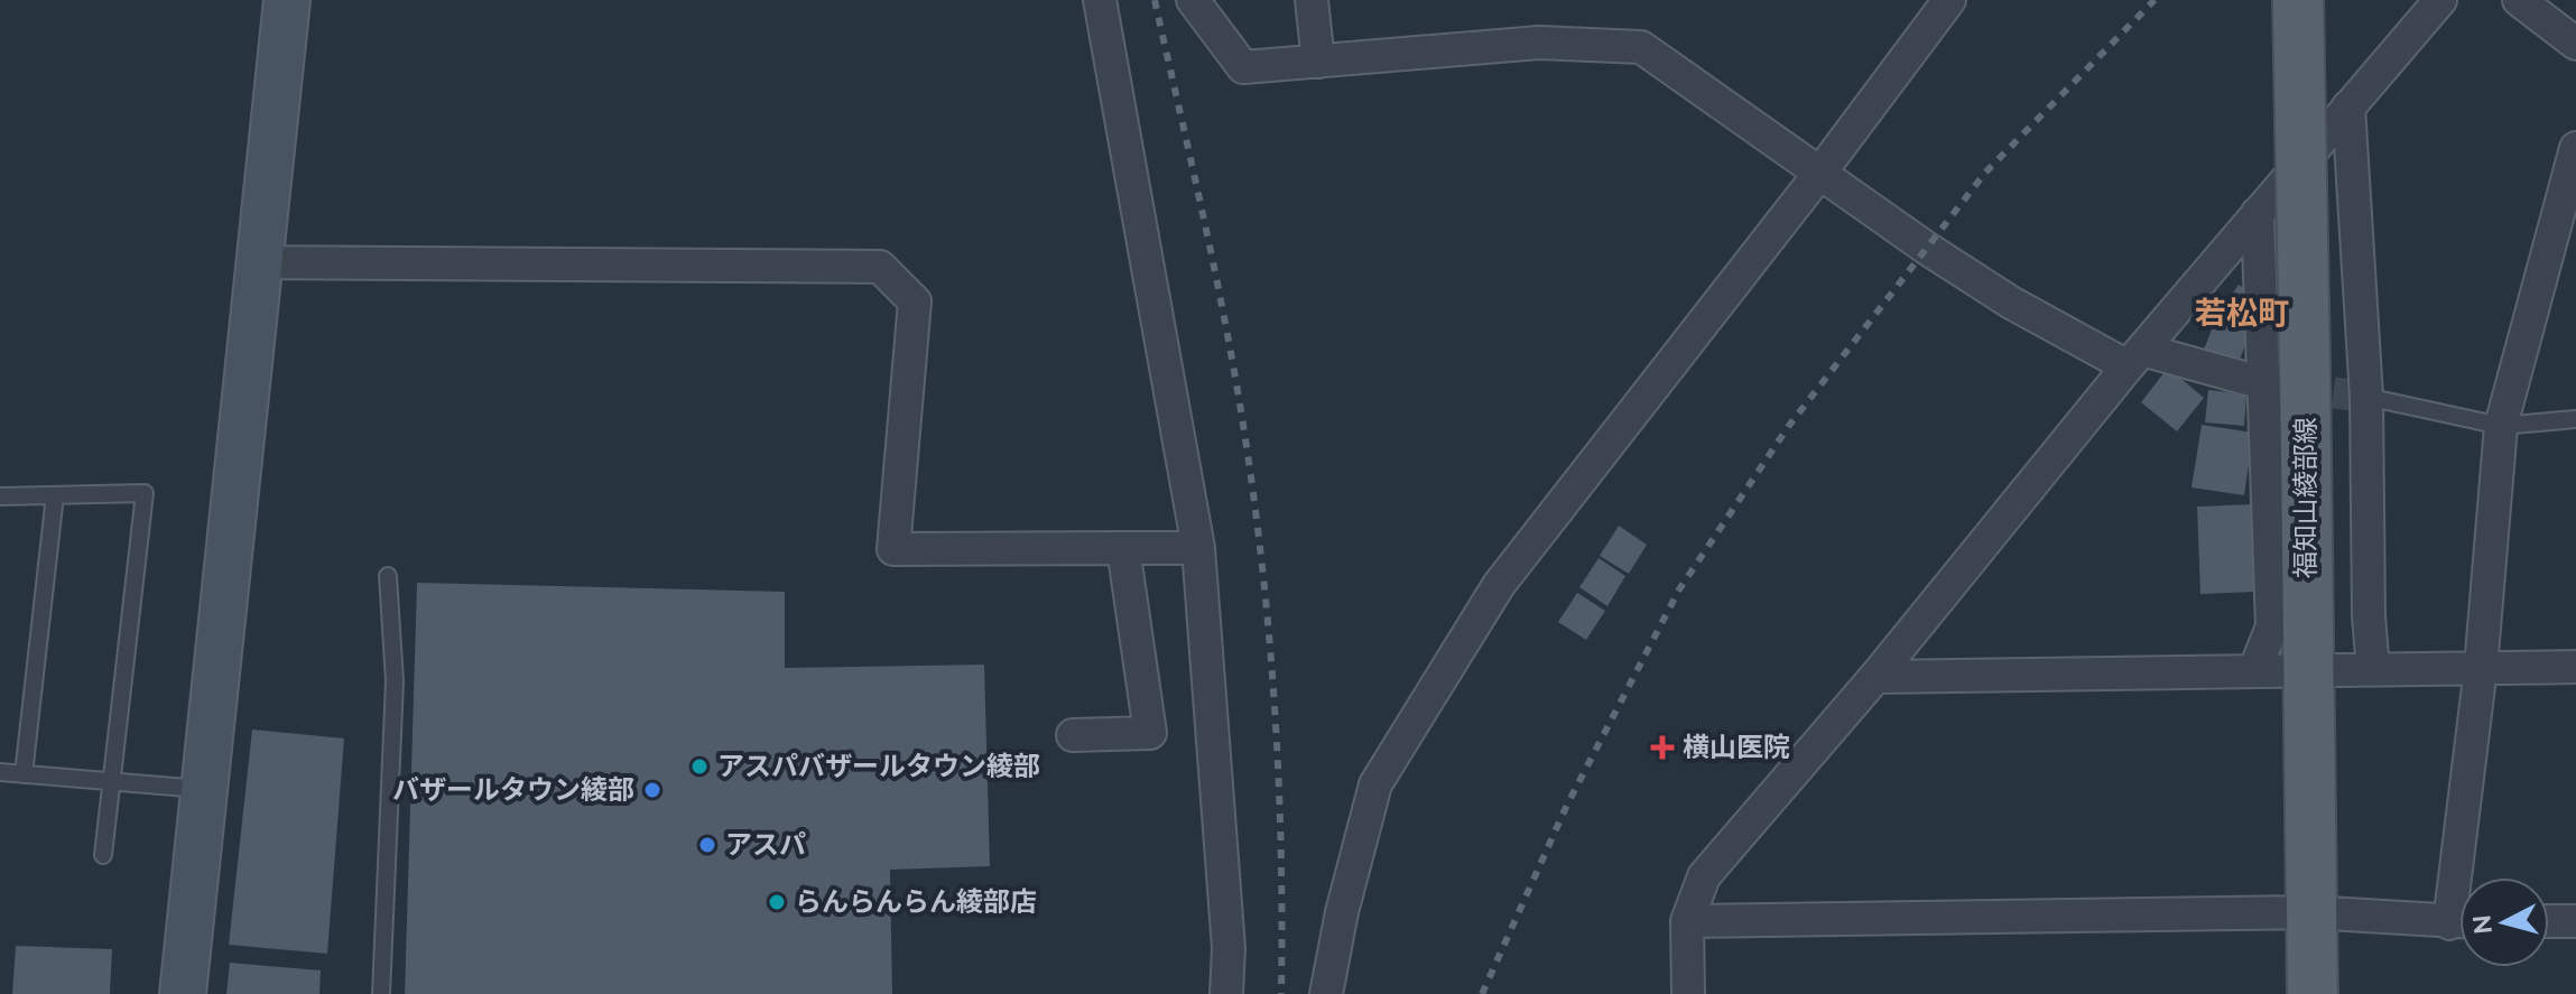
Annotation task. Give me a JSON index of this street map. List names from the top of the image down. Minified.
{"streets":{"main road":["福知山綾部線"]},"districts":["若松町"],"places":{"health":["横山医院"],"other":["アスパバザールタウン綾部","バザールタウン綾部","アスパ","らんらんらん綾部店"]},"north":"left"}
